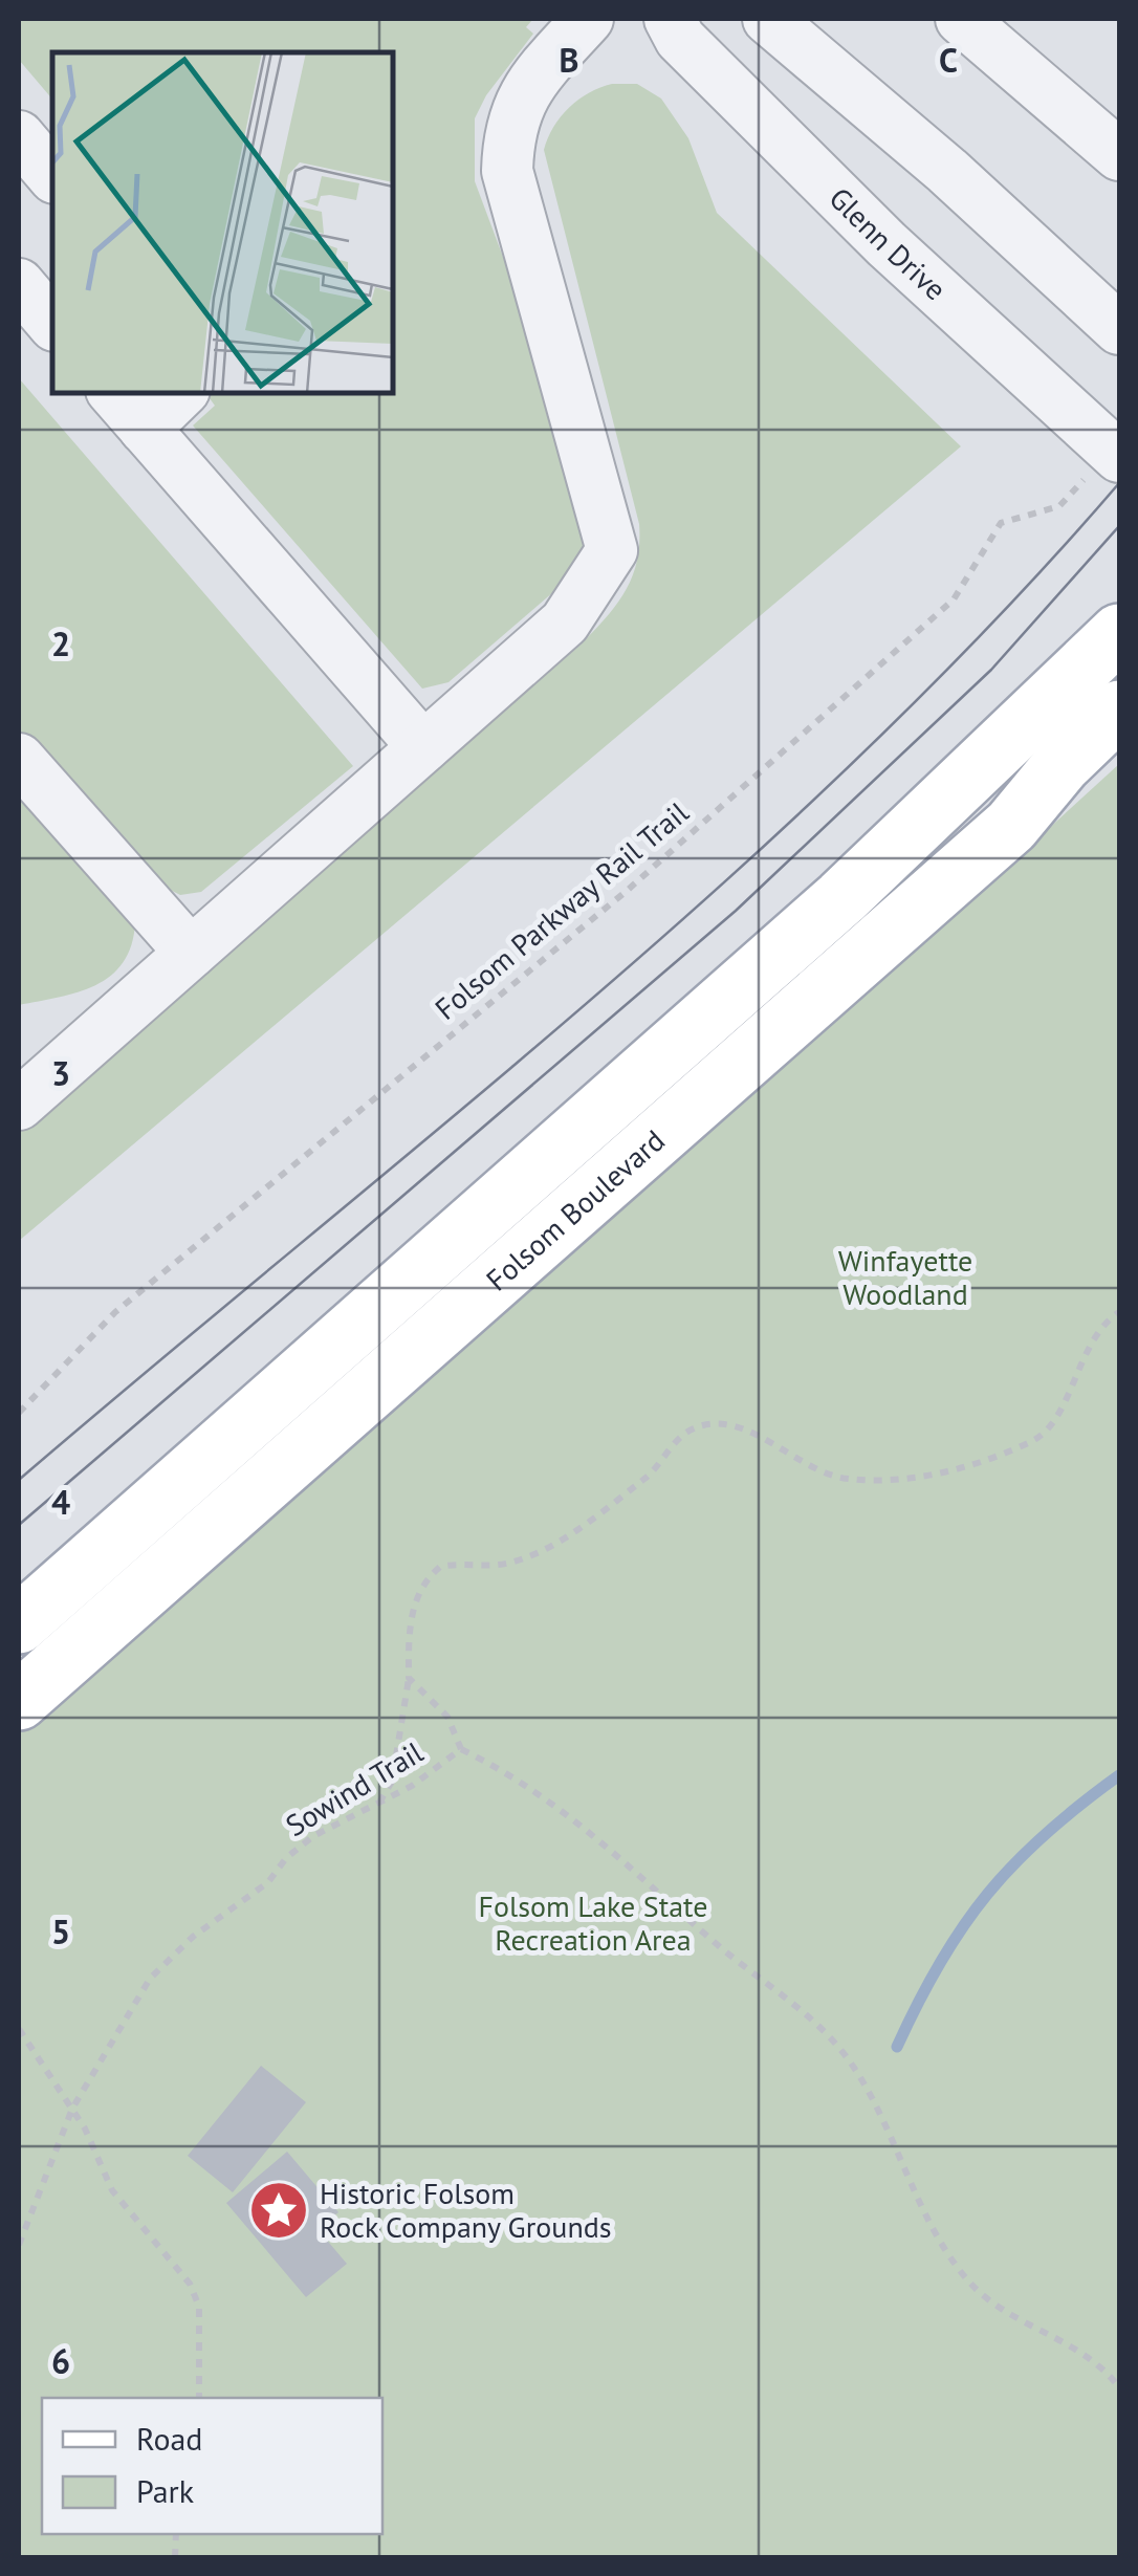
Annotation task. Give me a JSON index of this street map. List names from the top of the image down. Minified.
{"streets":{"main road":["Folsom Boulevard"],"street":["Glenn Drive"],"path":["Folsom Parkway Rail Trail","Sowind Trail"]},"crossings":[["Glenn Drive","Folsom Parkway Rail Trail"]],"parks":["Winfayette Woodland","Folsom Lake State Recreation Area"],"places":{"place":["Historic Folsom Rock Company Grounds"]},"legend":["Road","Park"],"grid":{"columns":["B","C"],"rows":["2","3","4","5","6"]}}
